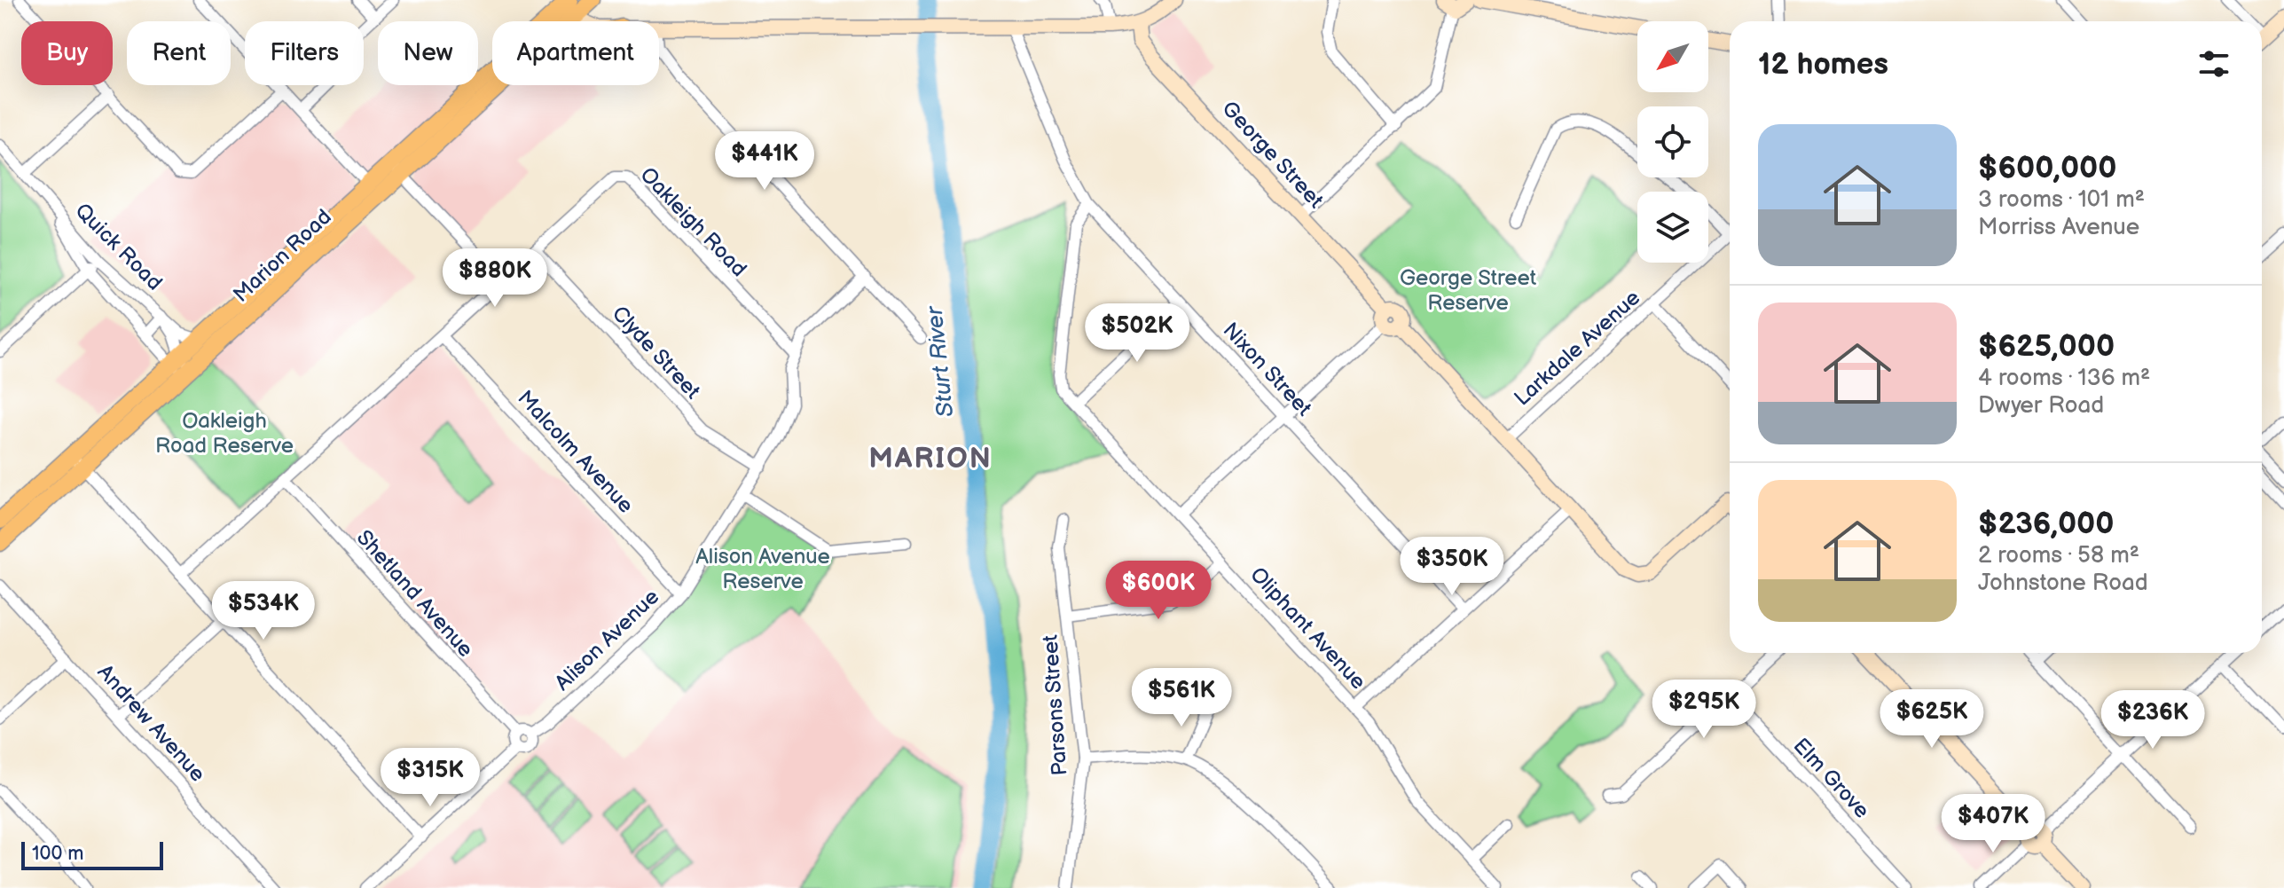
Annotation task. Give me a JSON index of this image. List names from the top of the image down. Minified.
{"streets":{"main road":["Marion Road"],"street":["George Street","Oakleigh Road","Quick Road","Larkdale Avenue","Clyde Street","Nixon Street","Malcolm Avenue","Shetland Avenue","Oliphant Avenue","Alison Avenue","Parsons Street","Andrew Avenue","Elm Grove"]},"crossings":[["George Street","Larkdale Avenue"],["Oakleigh Road","Clyde Street"],["Oakleigh Road","Malcolm Avenue"],["Oakleigh Road","Shetland Avenue"],["Oakleigh Road","Alison Avenue"],["Quick Road","Marion Road"],["Clyde Street","Alison Avenue"],["Nixon Street","Oliphant Avenue"],["Malcolm Avenue","Alison Avenue"],["Shetland Avenue","Alison Avenue"]],"districts":["MARION"],"water":["Sturt River"],"parks":["George Street Reserve","Oakleigh Road Reserve","Alison Avenue Reserve"],"scale_bar":"100 m","north":"bottom left","page":{"chip":["Buy","Rent","Filters","New","Apartment"],"heading":"12 homes","list":[{"name":"$600,000","note":"3 rooms · 101 m² · Morriss Avenue"},{"name":"$625,000","note":"4 rooms · 136 m² · Dwyer Road"},{"name":"$236,000","note":"2 rooms · 58 m² · Johnstone Road"}],"price":["$441K","$880K","$502K","$350K","$600K","$534K","$561K","$295K","$625K","$236K","$315K","$407K"],"scale":"100 m"}}
